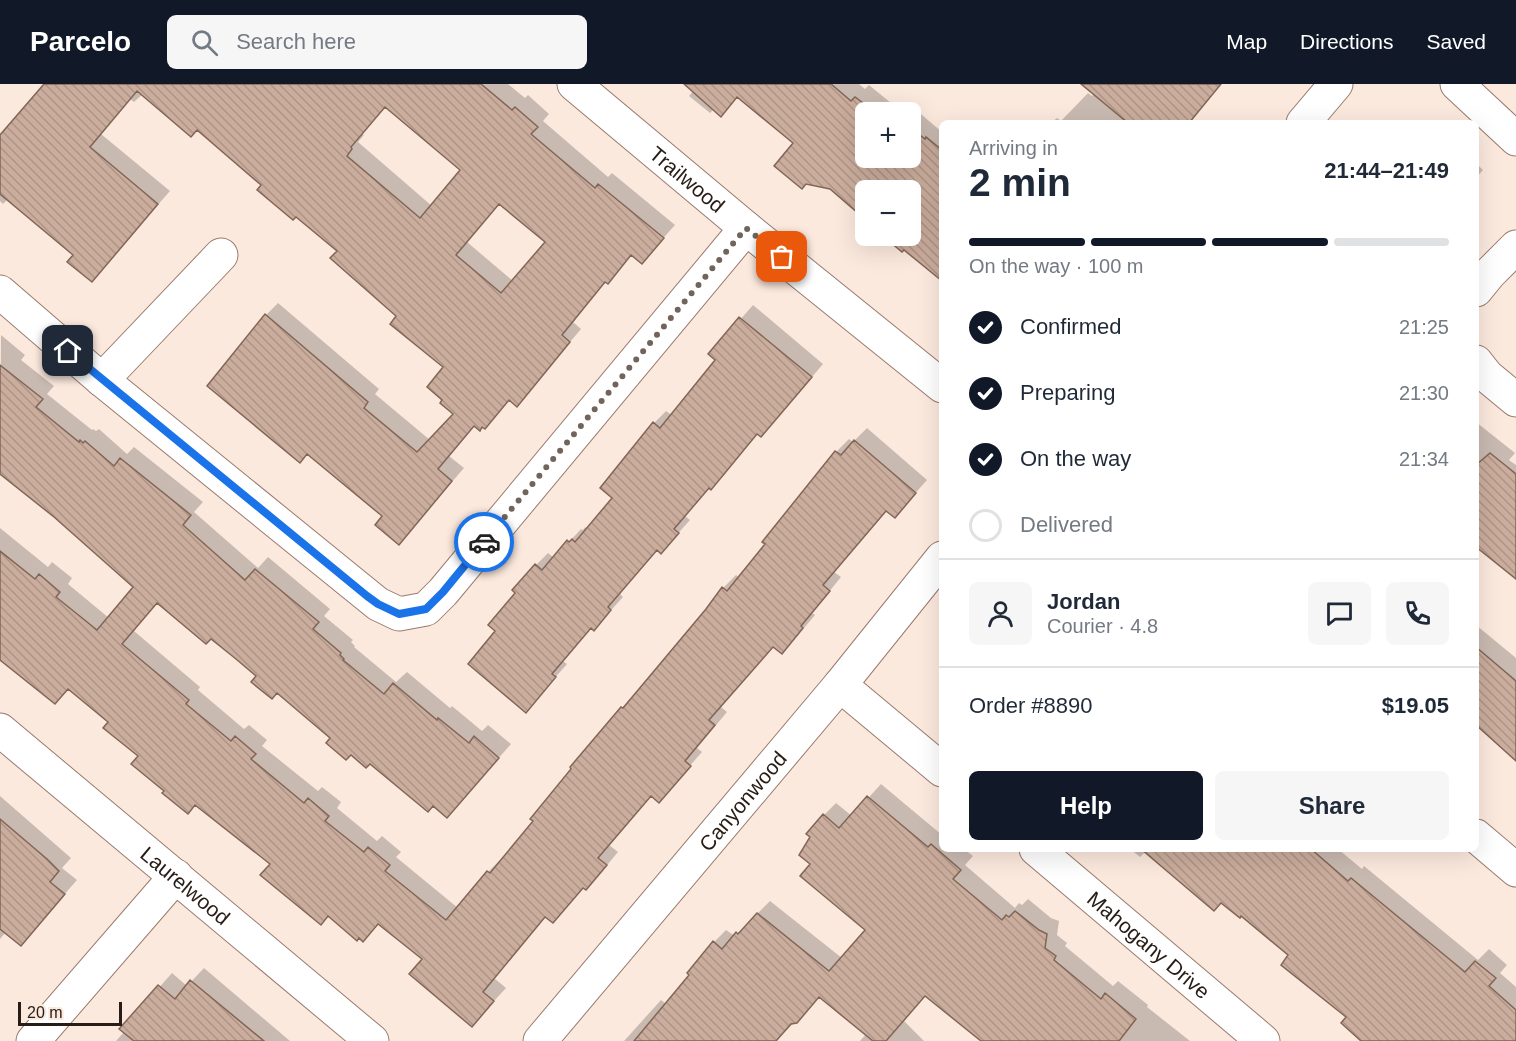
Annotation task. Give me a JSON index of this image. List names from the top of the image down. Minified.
{"streets":{"street":["Trailwood","Canyonwood","Laurelwood","Mahogany Drive"]},"scale_bar":"20 m","page":{"header":"Parcelo","search":"Search here","nav":["Map","Directions","Saved"],"map_buttons":["+","−"],"heading":["2 min","Arriving in","21:44–21:49"],"panel":["Jordan","Courier · 4.8","Order #8890","$19.05"],"bar":"On the way · 100 m","list":[["Confirmed","21:25"],["Preparing","21:30"],["On the way","21:34"],"Delivered"],"buttons":["Help","Share"],"scale":"20 m"}}
